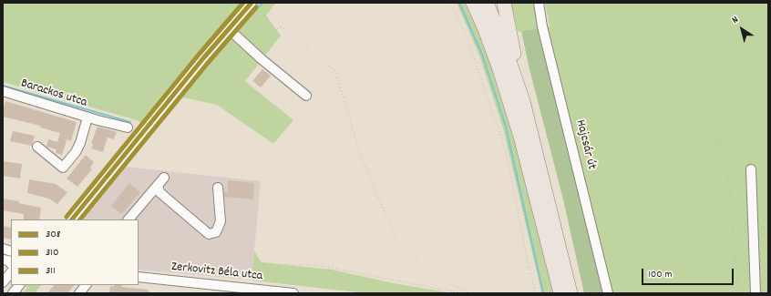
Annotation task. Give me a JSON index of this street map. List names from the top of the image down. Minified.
{"streets":{"street":["Barackos utca","Hajcsár út","Zerkovitz Béla utca"]},"lines":["transit line 308","transit line 311","transit line 310"],"legend":["308","310","311"],"scale_bar":"100 m","north":"top left"}
